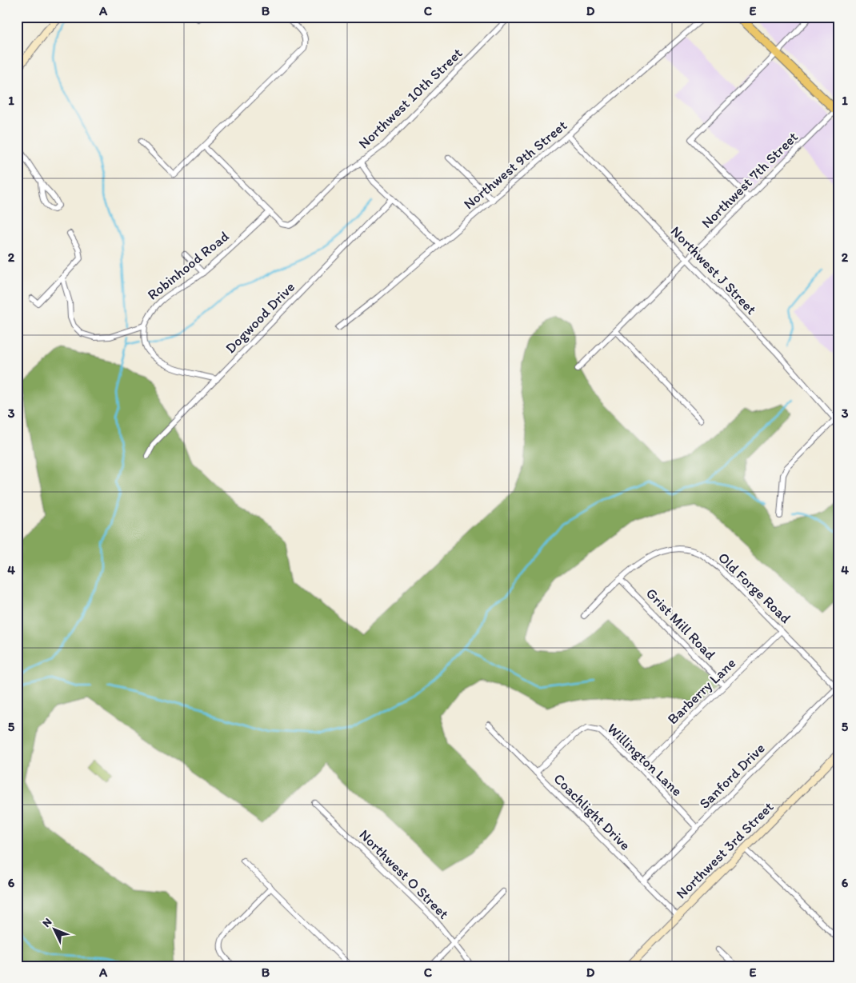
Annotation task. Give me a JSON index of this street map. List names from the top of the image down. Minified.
{"streets":{"street":["Northwest 10th Street","Northwest 9th Street","Northwest 7th Street","Robinhood Road","Northwest J Street","Dogwood Drive","Old Forge Road","Grist Mill Road","Barberry Lane","Willington Lane","Sanford Drive","Coachlight Drive","Northwest 3rd Street","Northwest O Street"]},"crossings":[["Northwest 10th Street","Robinhood Road"],["Northwest 9th Street","Northwest J Street"],["Northwest 7th Street","Northwest J Street"],["Robinhood Road","Dogwood Drive"],["Old Forge Road","Grist Mill Road"],["Old Forge Road","Barberry Lane"],["Old Forge Road","Sanford Drive"],["Grist Mill Road","Barberry Lane"],["Barberry Lane","Willington Lane"],["Willington Lane","Sanford Drive"],["Willington Lane","Coachlight Drive"],["Sanford Drive","Coachlight Drive"],["Coachlight Drive","Northwest 3rd Street"]],"north":"top left","grid":{"columns":["A","B","C","D","E"],"rows":["1","2","3","4","5","6"]}}
